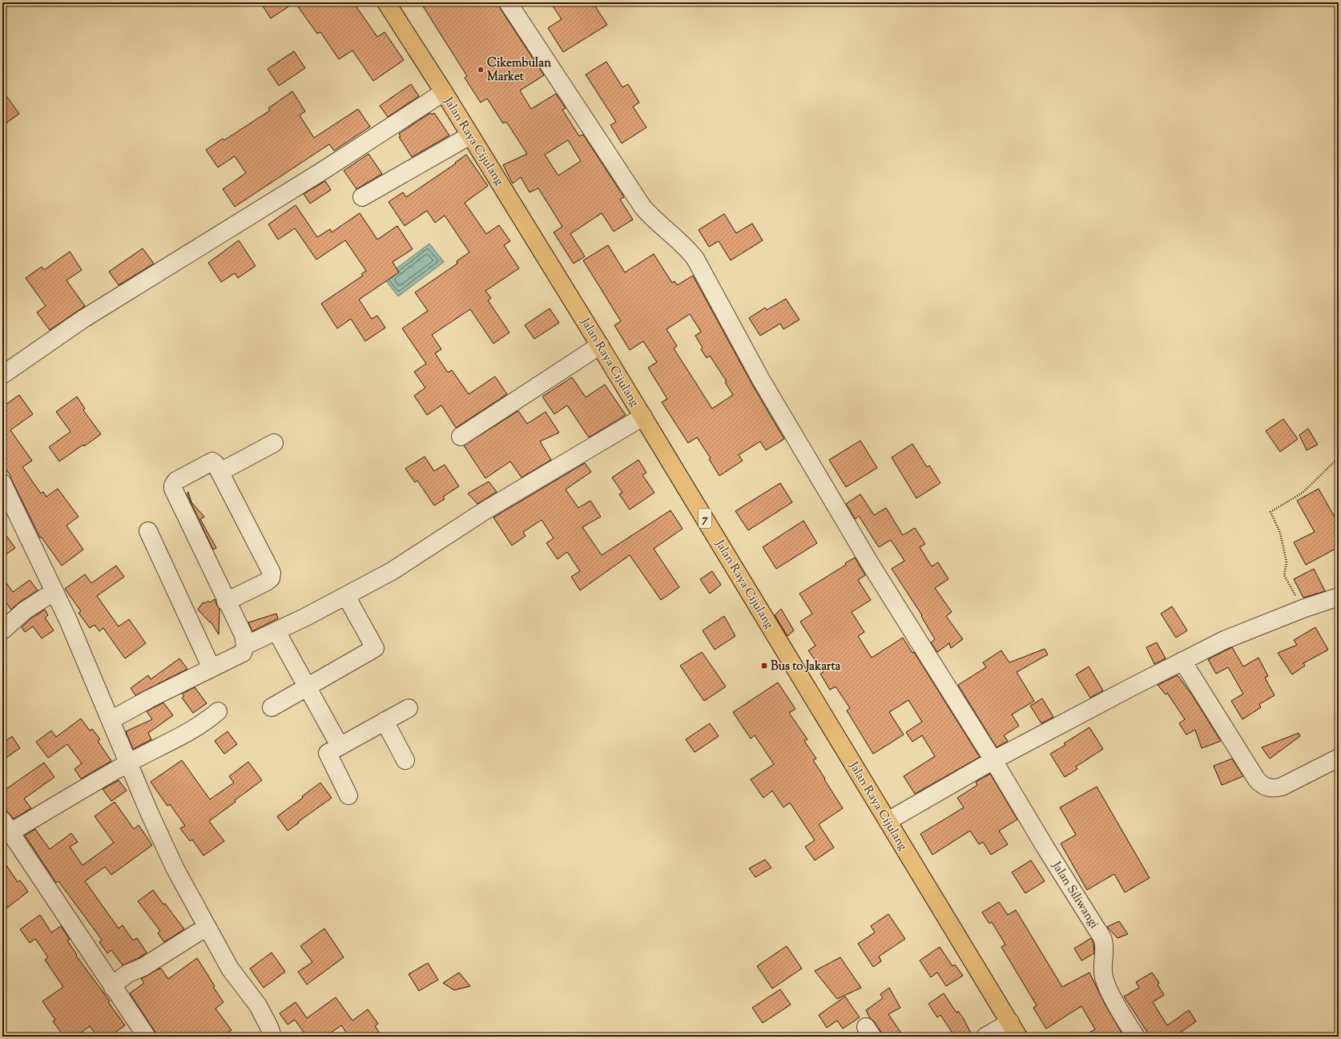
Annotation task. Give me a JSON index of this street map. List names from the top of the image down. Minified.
{"streets":{"highway":["Jalan Raya Cijulang","7"],"street":["Jalan Siliwangi"]},"places":{"other":["Cikembulan Market"],"transit":["Bus to Jakarta"]}}
